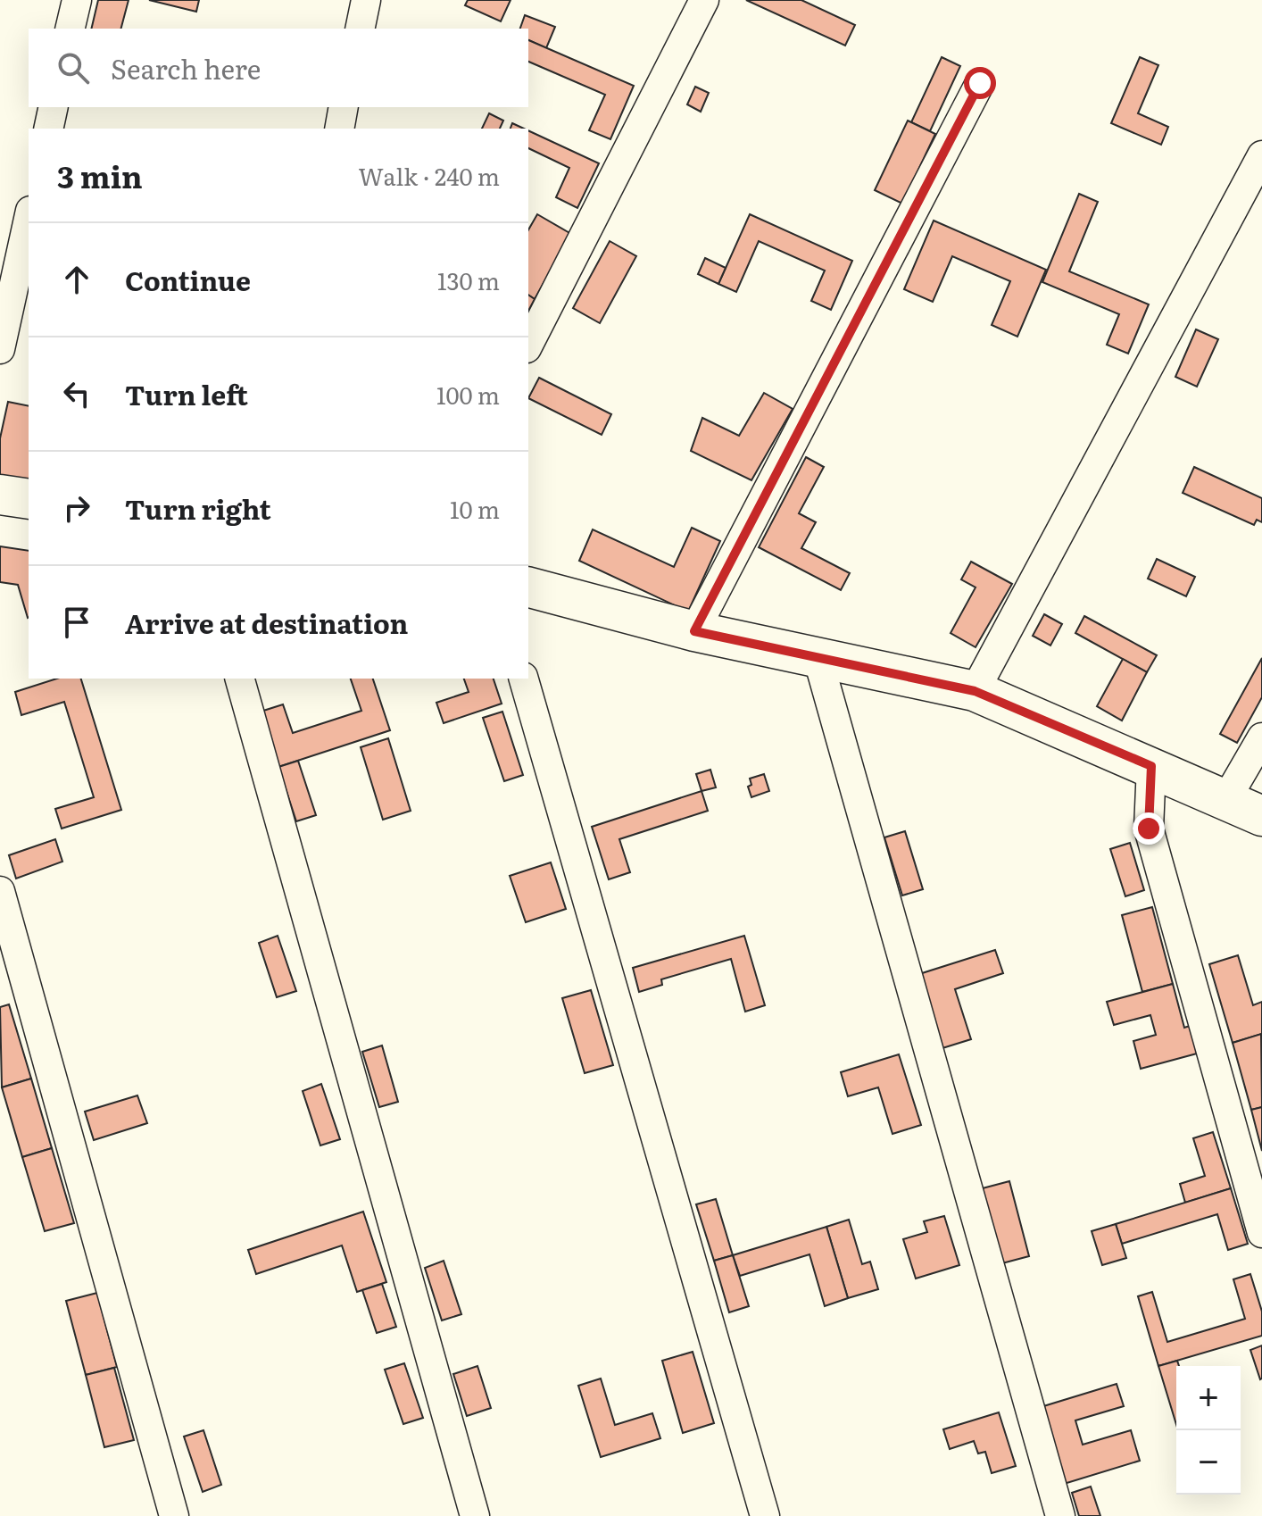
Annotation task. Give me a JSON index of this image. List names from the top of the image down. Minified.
{"page":{"search":"Search here","heading":["3 min","Walk · 240 m"],"list":[["Continue","130 m"],["Turn left","100 m"],["Turn right","10 m"],"Arrive at destination"],"map_buttons":["+","−"]}}
